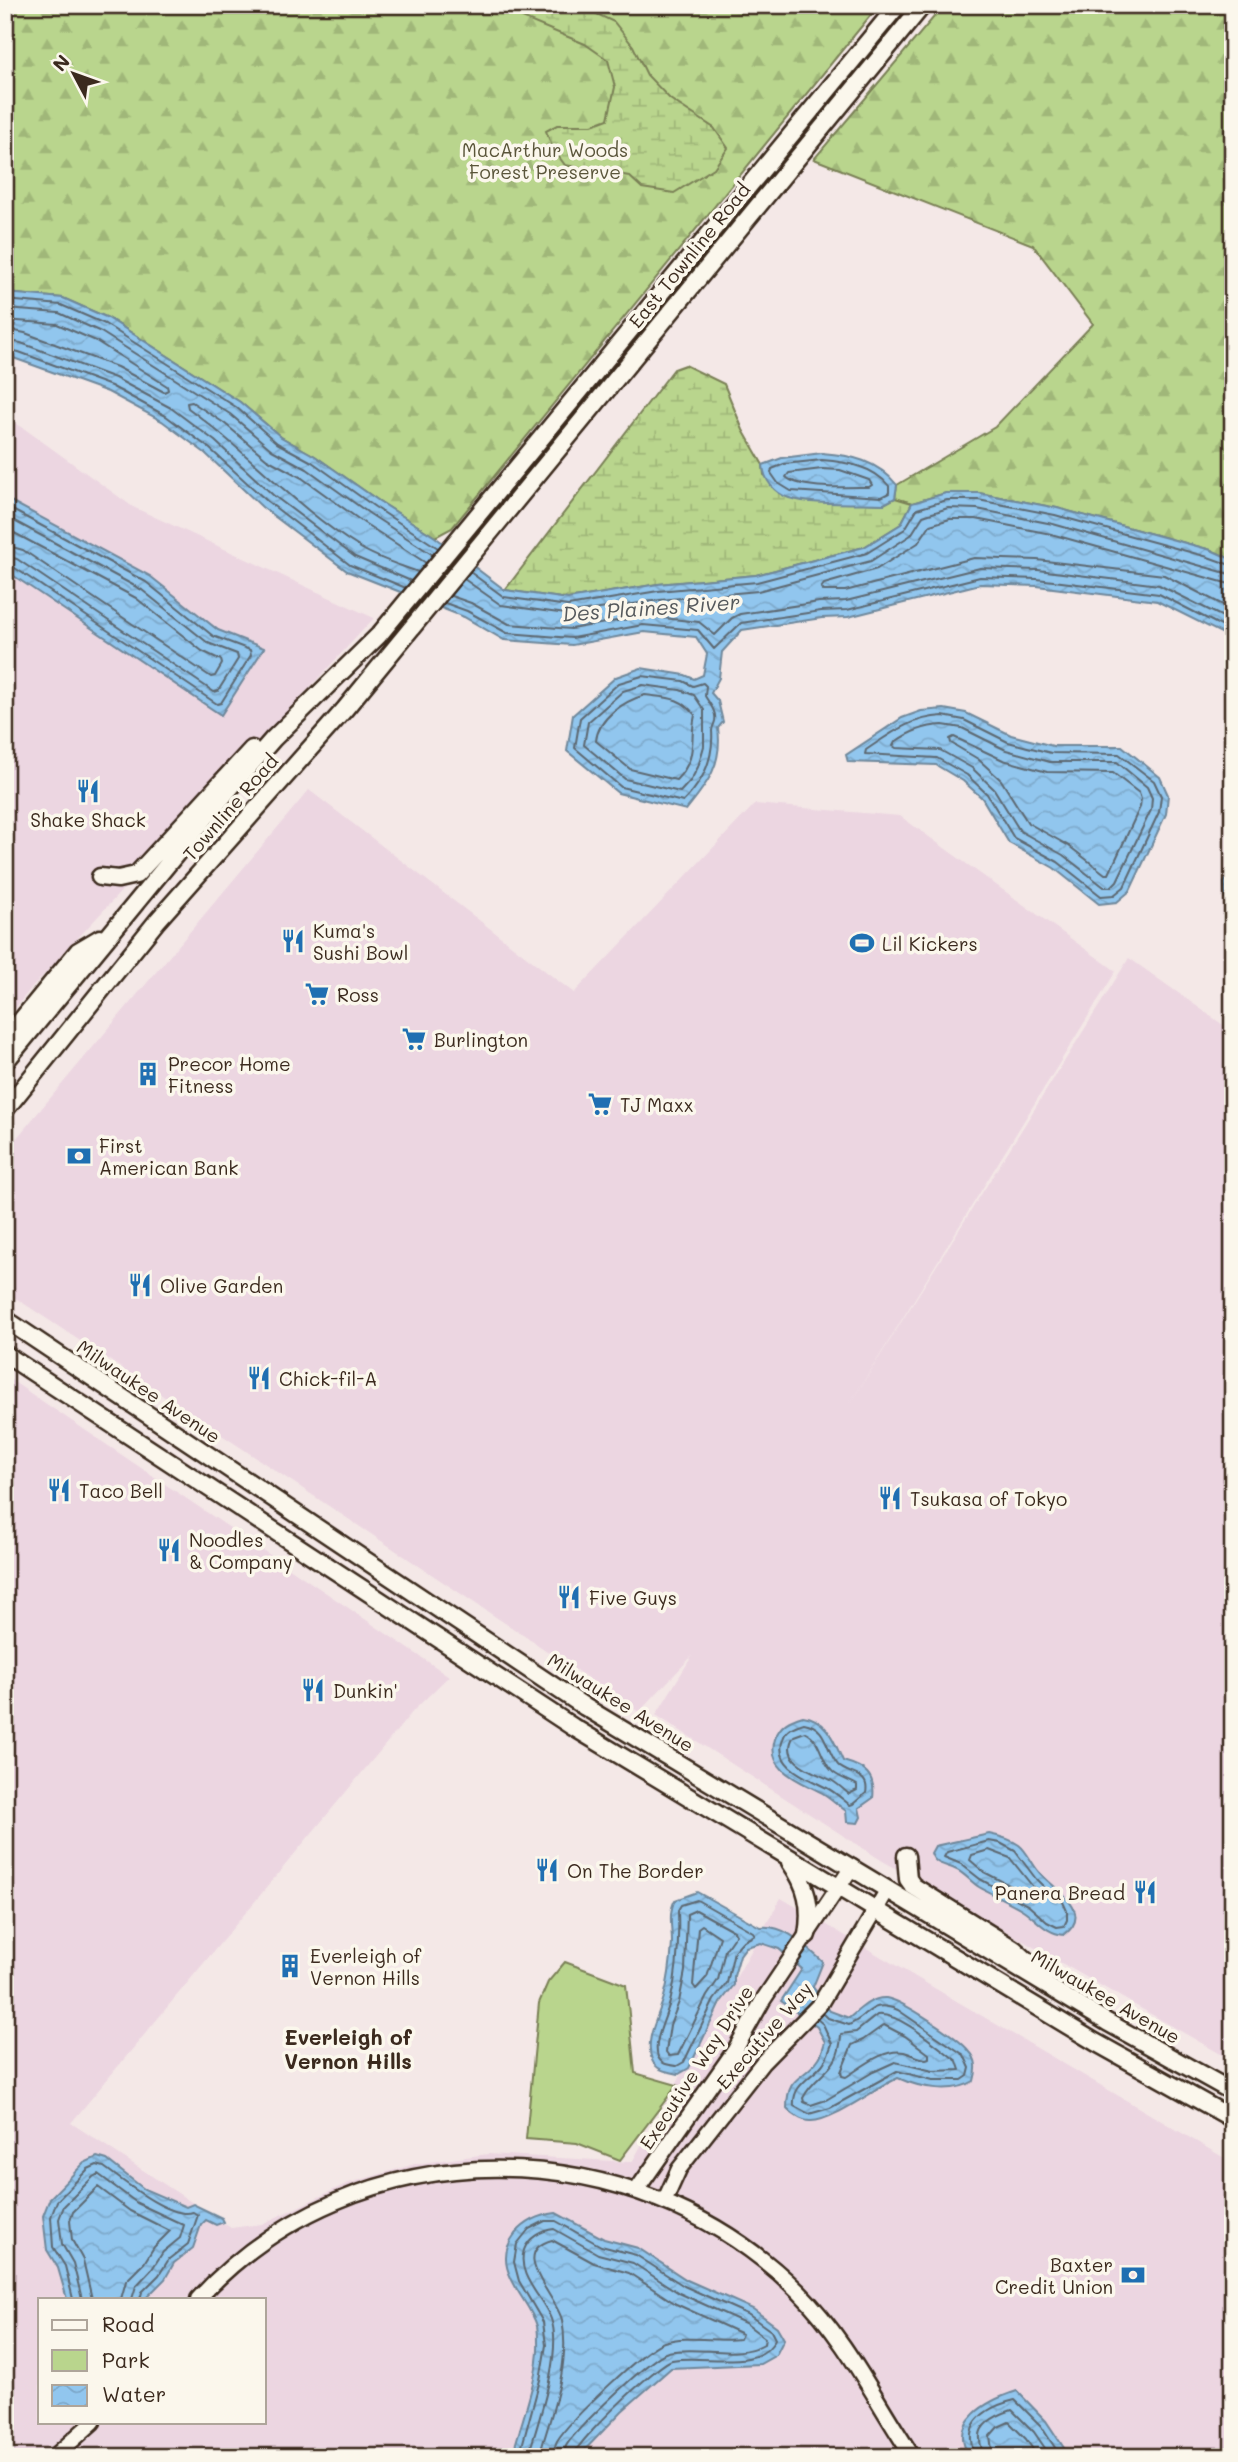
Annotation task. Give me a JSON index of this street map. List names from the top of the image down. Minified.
{"streets":{"main road":["East Townline Road","Townline Road","Milwaukee Avenue"],"street":["Executive Way","Executive Way Drive"]},"crossings":[["East Townline Road","Townline Road"],["Milwaukee Avenue","Executive Way"],["Executive Way","Executive Way Drive"]],"districts":["Everleigh of Vernon Hills"],"water":["Des Plaines River"],"parks":["MacArthur Woods Forest Preserve"],"places":{"restaurant":["Shake Shack","Kuma's Sushi Bowl","Olive Garden","Chick-fil-A","Taco Bell","Tsukasa of Tokyo","Noodles & Company","Five Guys","Dunkin'","On The Border","Panera Bread"],"sports":["Lil Kickers"],"supermarket":["Ross","Burlington","TJ Maxx"],"building":["Precor Home Fitness","Everleigh of Vernon Hills"],"bank":["First American Bank","Baxter Credit Union"]},"legend":["Road","Park","Water"],"north":"top left"}
